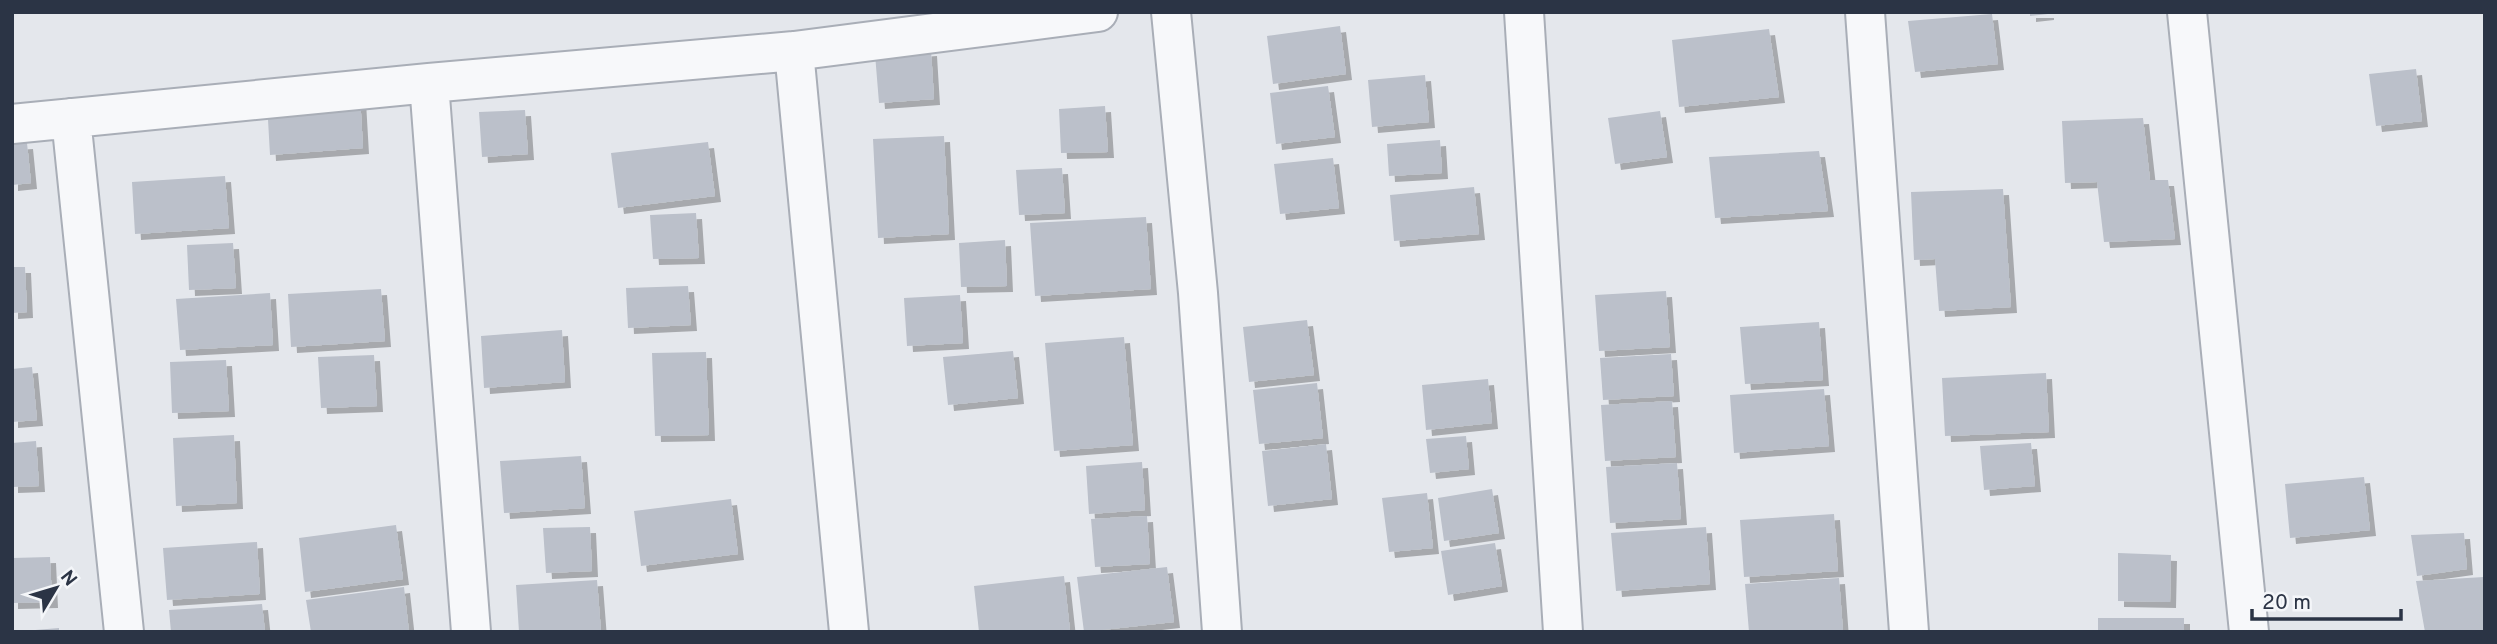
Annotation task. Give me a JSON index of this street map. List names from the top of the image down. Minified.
{"scale_bar":"20 m","north":"top right"}
